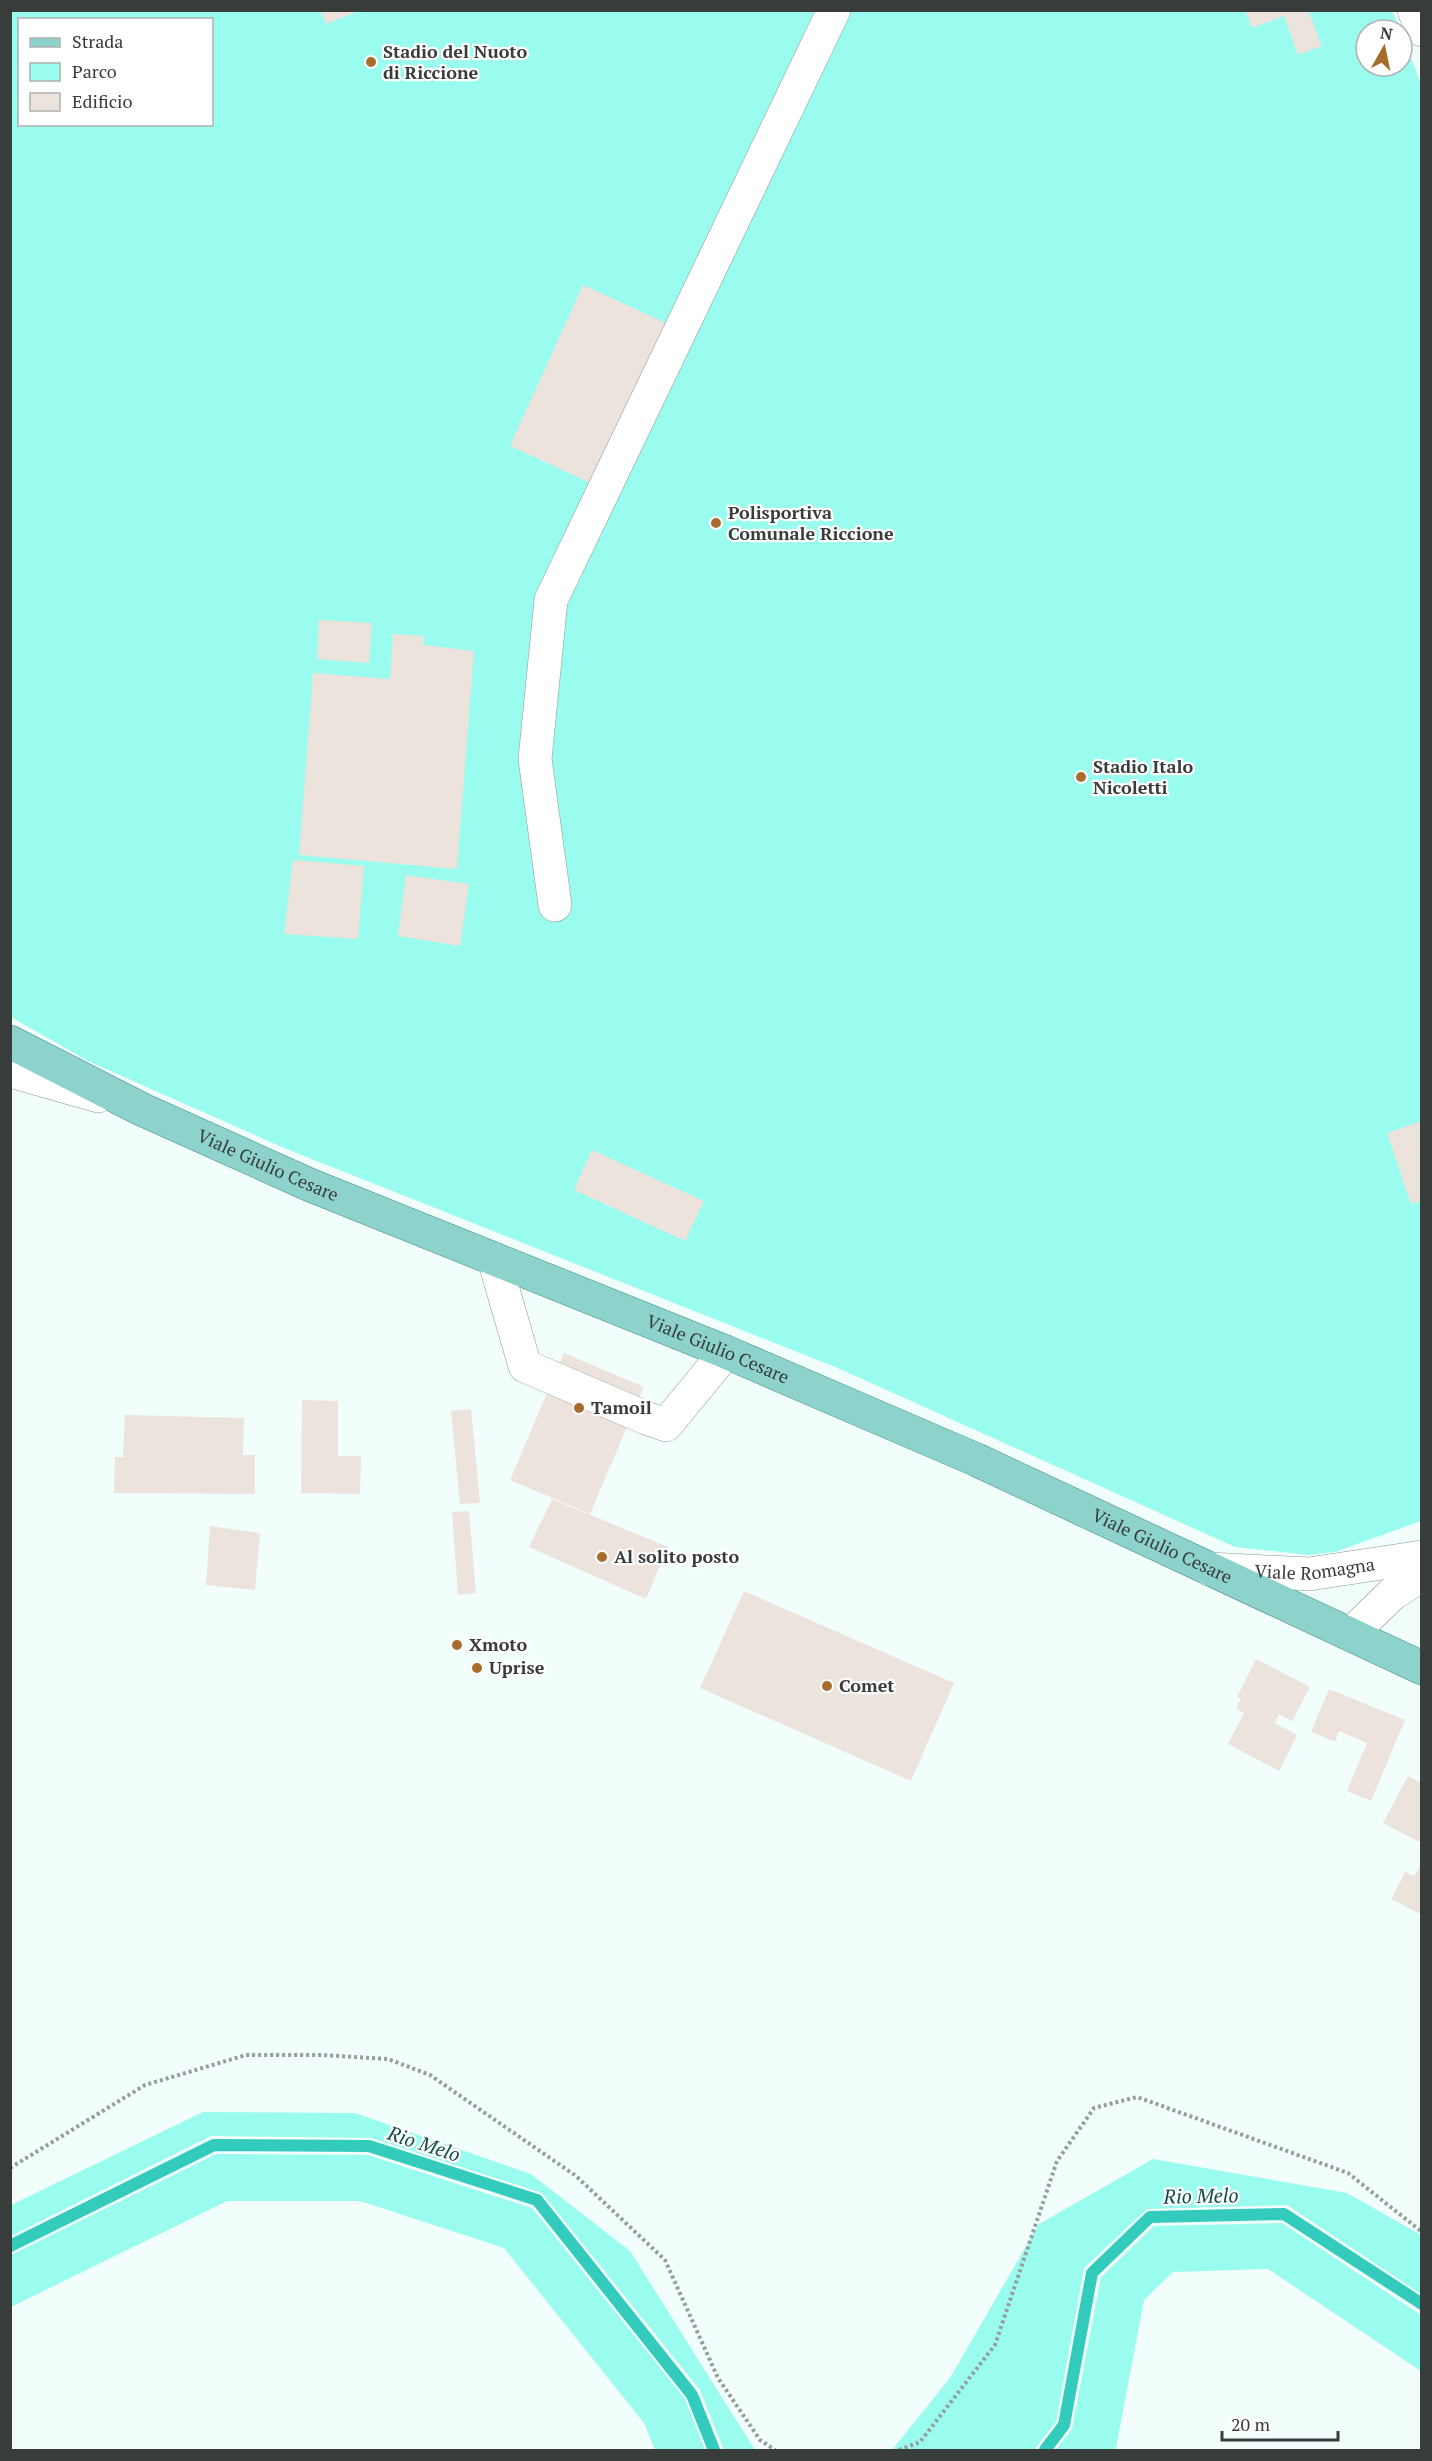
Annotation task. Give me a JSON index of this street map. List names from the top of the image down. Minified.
{"streets":{"main road":["Viale Giulio Cesare"],"street":["Viale Romagna"]},"crossings":[["Viale Giulio Cesare","Viale Romagna"]],"water":["Rio Melo"],"places":["Stadio del Nuoto di Riccione","Polisportiva Comunale Riccione","Stadio Italo Nicoletti","Tamoil","Al solito posto","Xmoto","Uprise","Comet"],"legend":["Strada","Parco","Edificio"],"scale_bar":"20 m","north":"top"}
